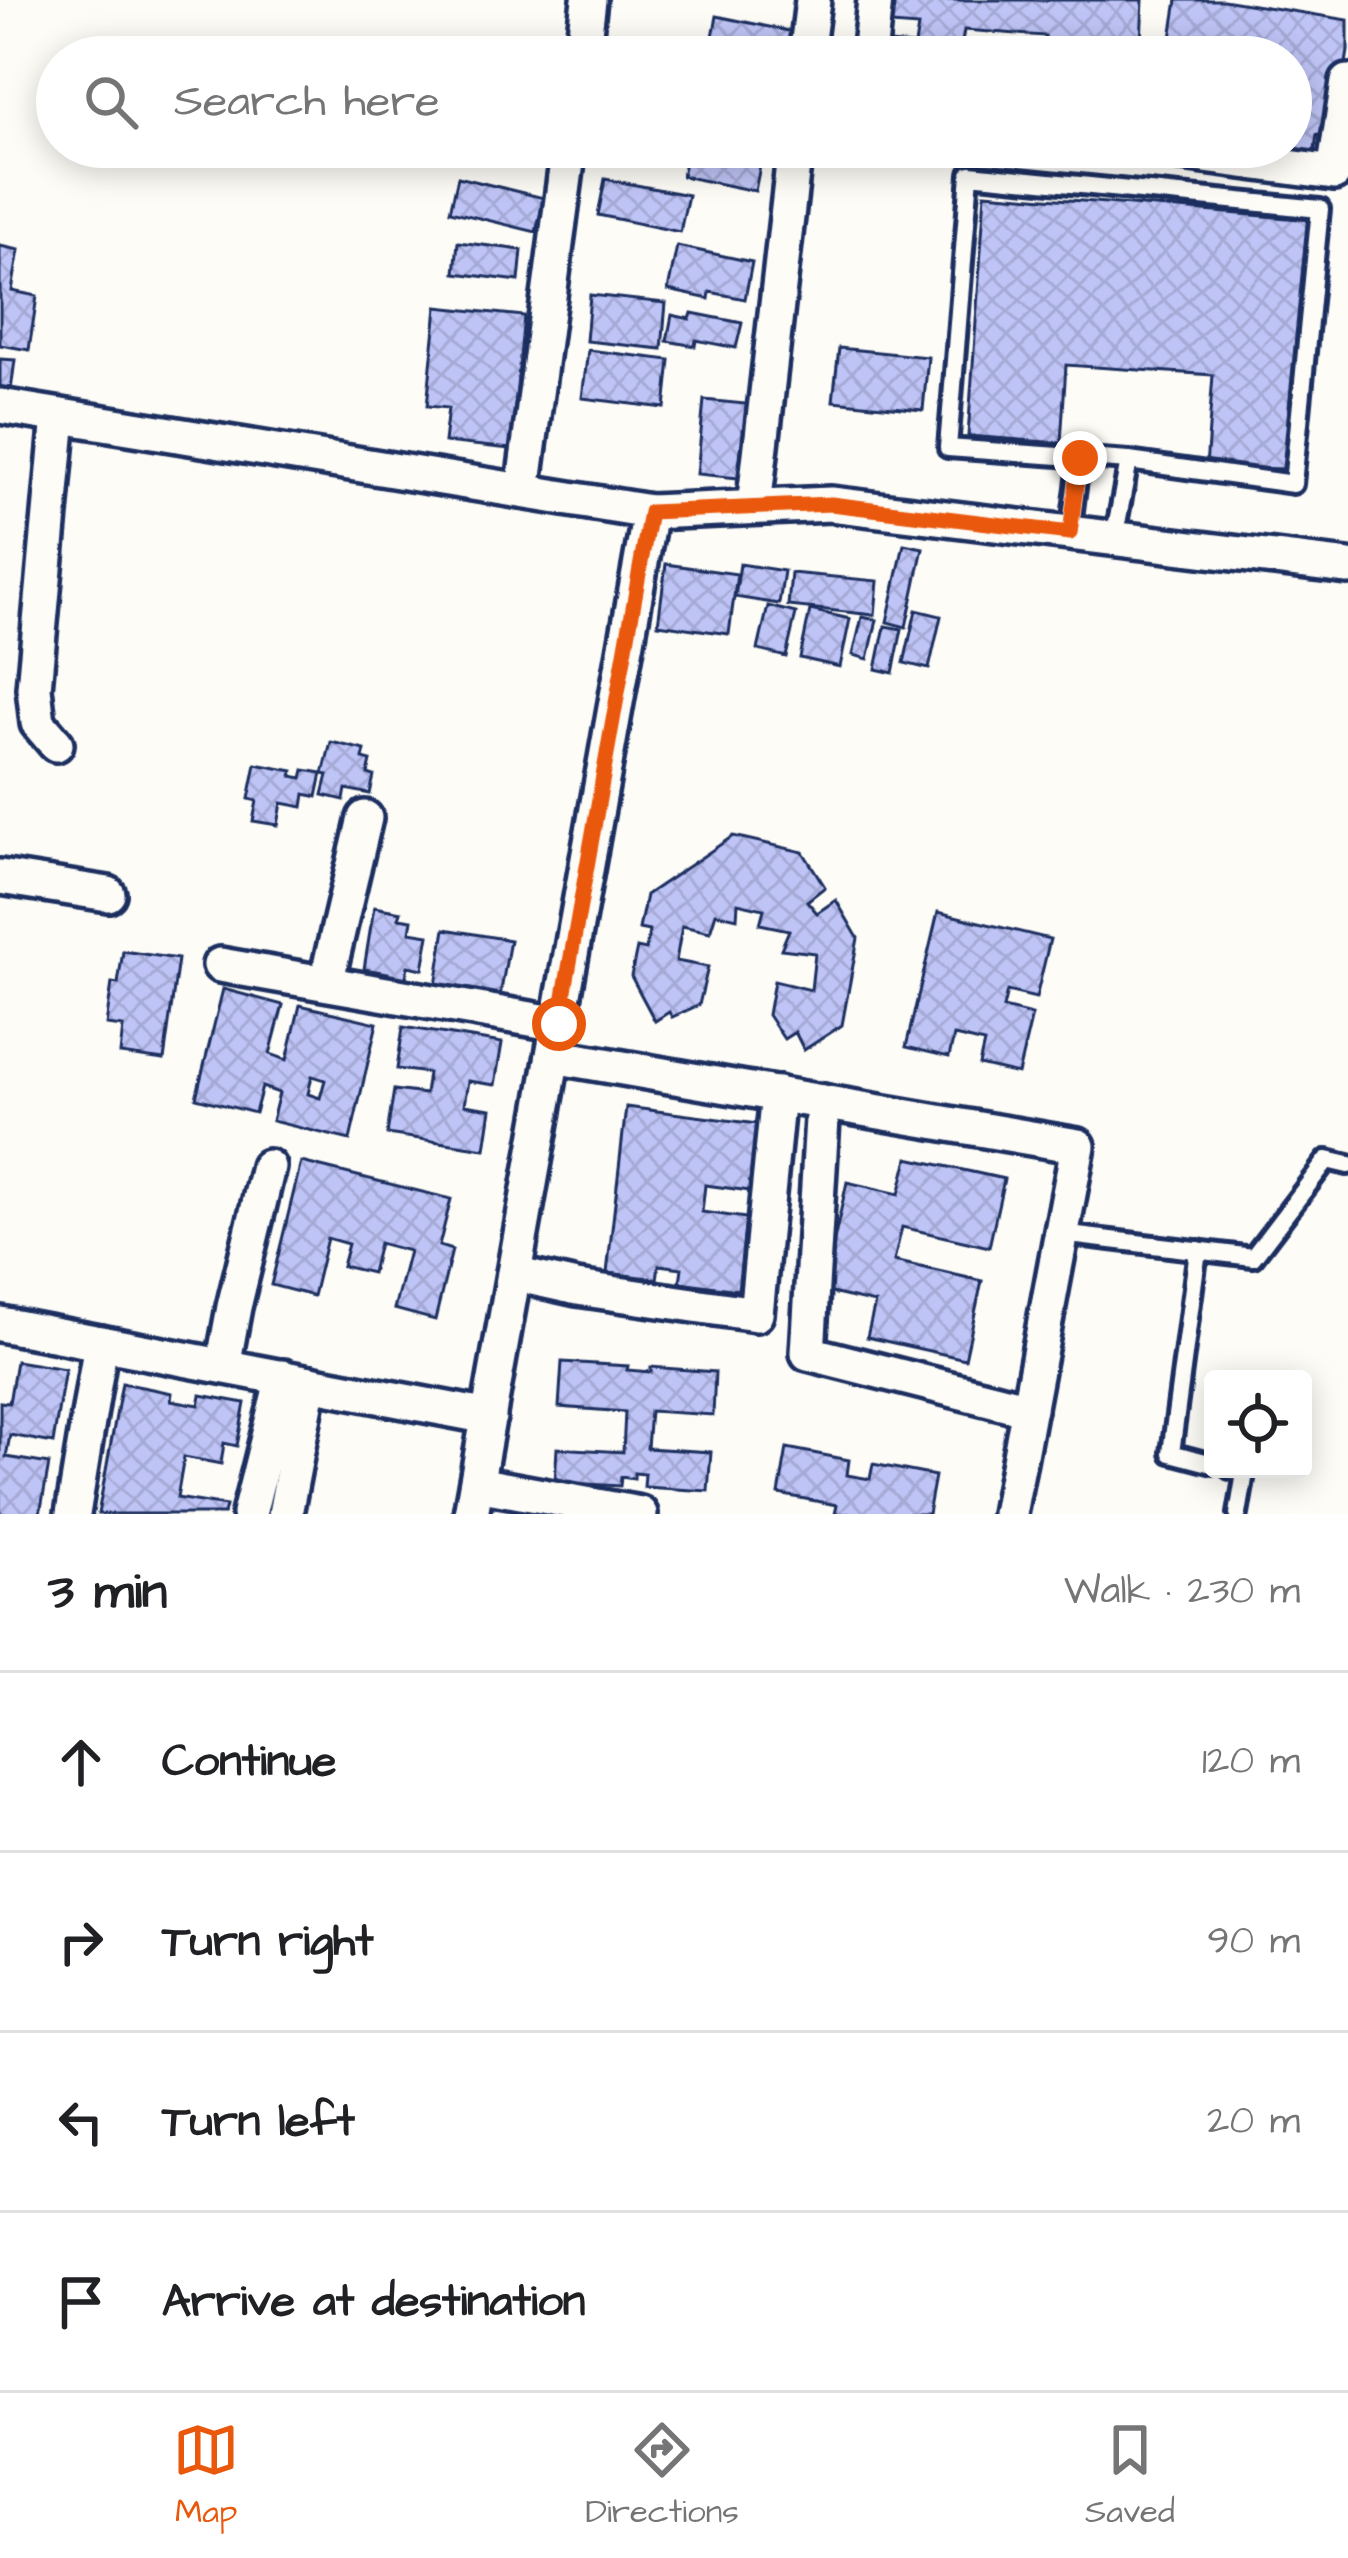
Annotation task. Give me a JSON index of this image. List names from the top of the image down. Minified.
{"page":{"search":"Search here","heading":["3 min","Walk · 230 m"],"list":[["Continue","120 m"],["Turn right","90 m"],["Turn left","20 m"],"Arrive at destination"],"nav":["Map","Directions","Saved"]}}
